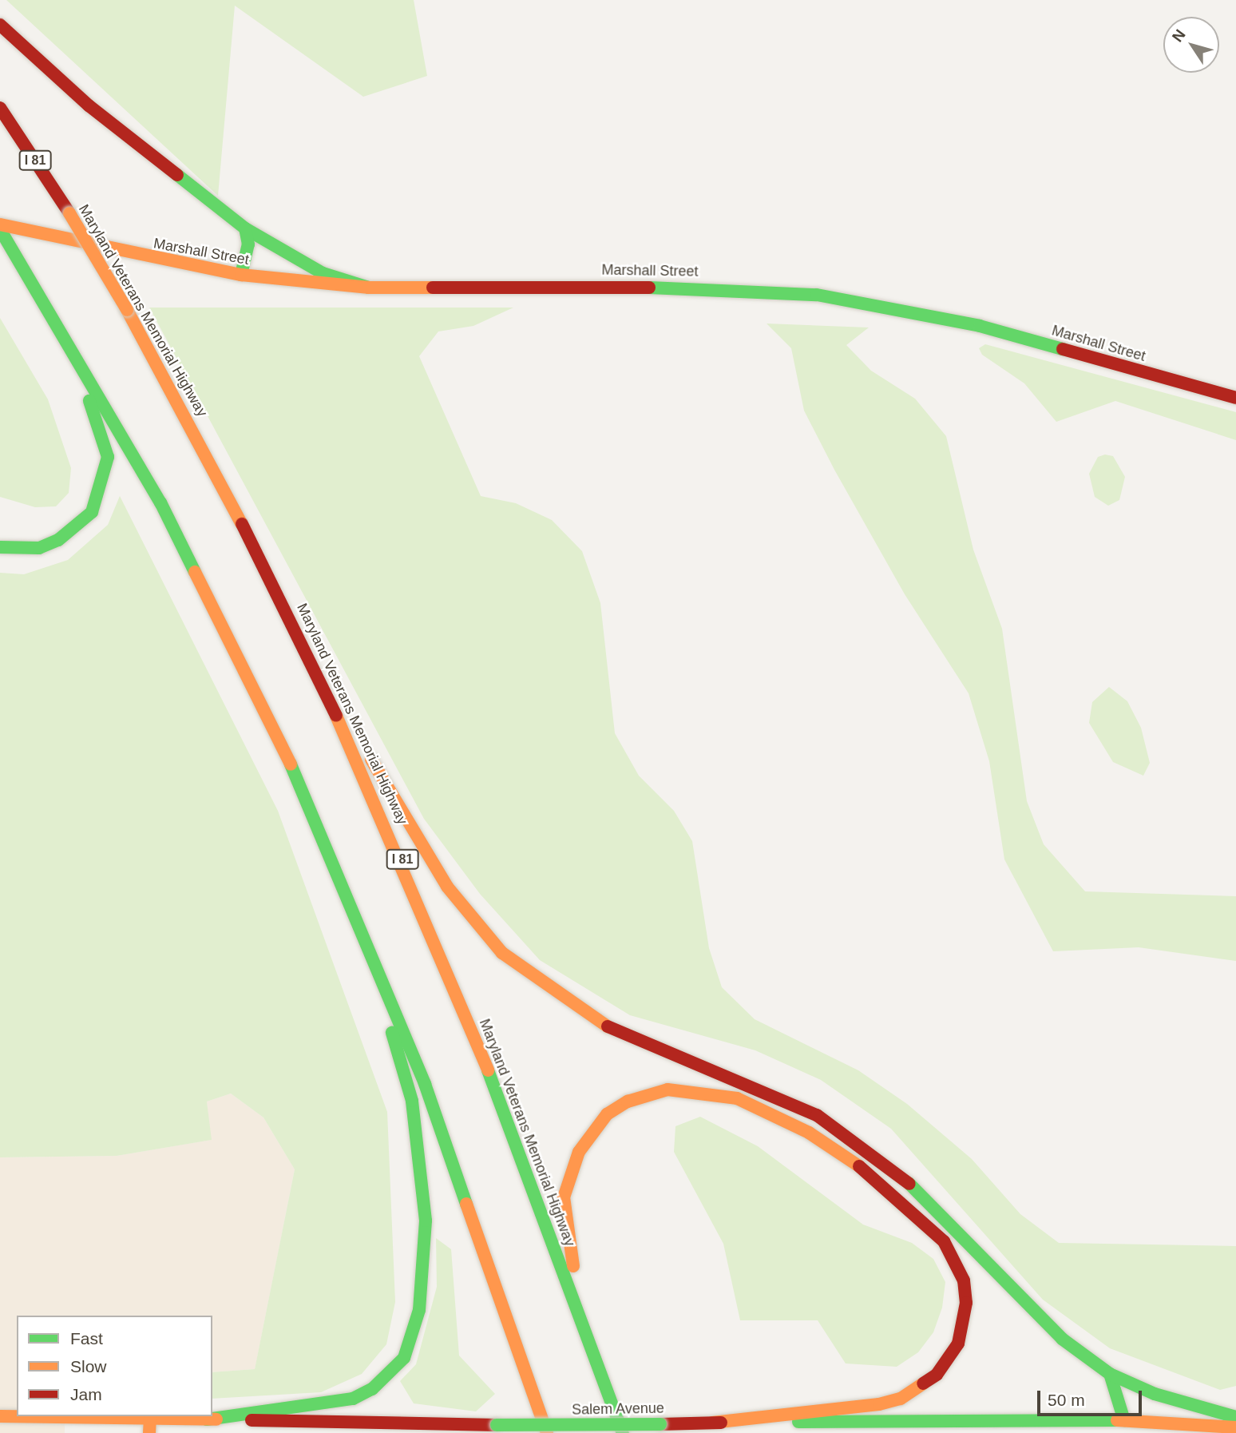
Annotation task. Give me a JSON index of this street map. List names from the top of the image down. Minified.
{"streets":{"main road":["I 81","Marshall Street","Maryland Veterans Memorial Highway","Salem Avenue"]},"legend":["Fast","Slow","Jam"],"scale_bar":"50 m","north":"top left"}
